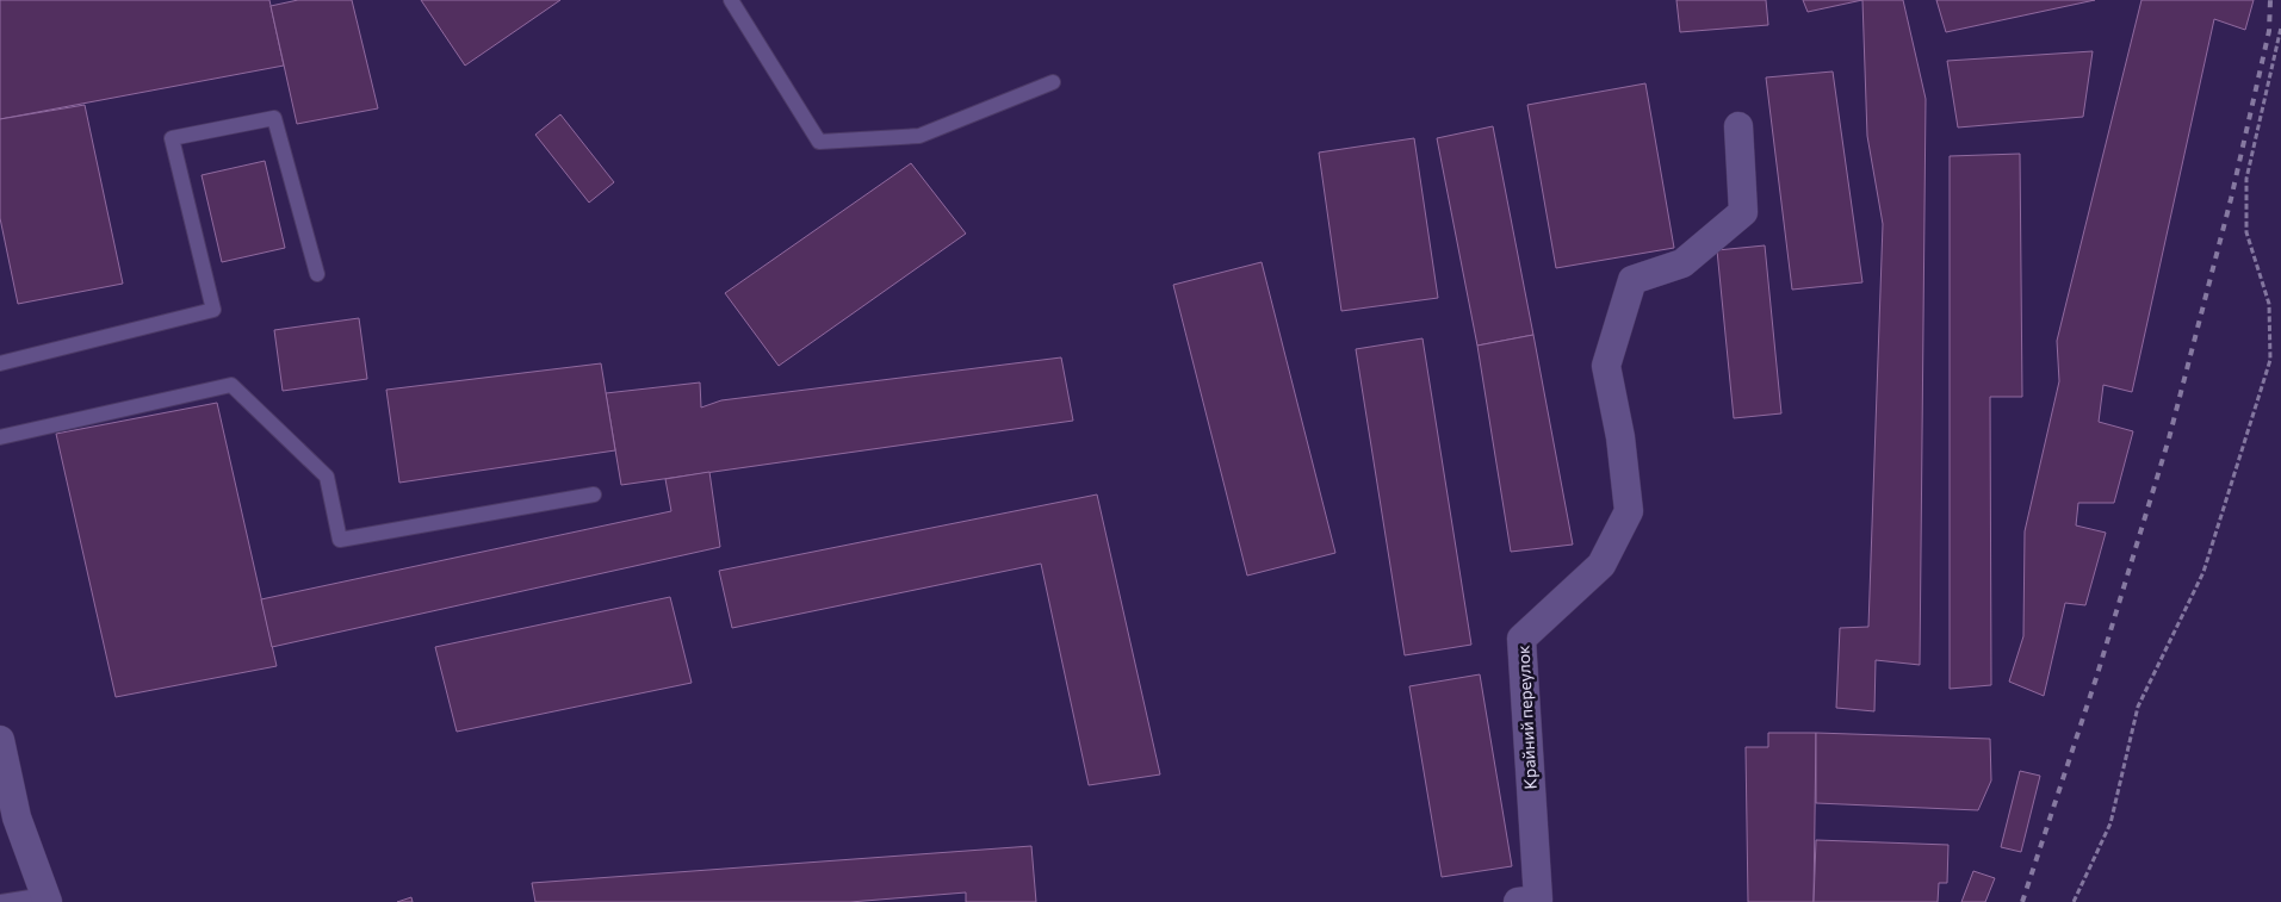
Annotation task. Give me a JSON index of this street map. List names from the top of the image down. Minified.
{"streets":{"street":["Крайний переулок"]}}
